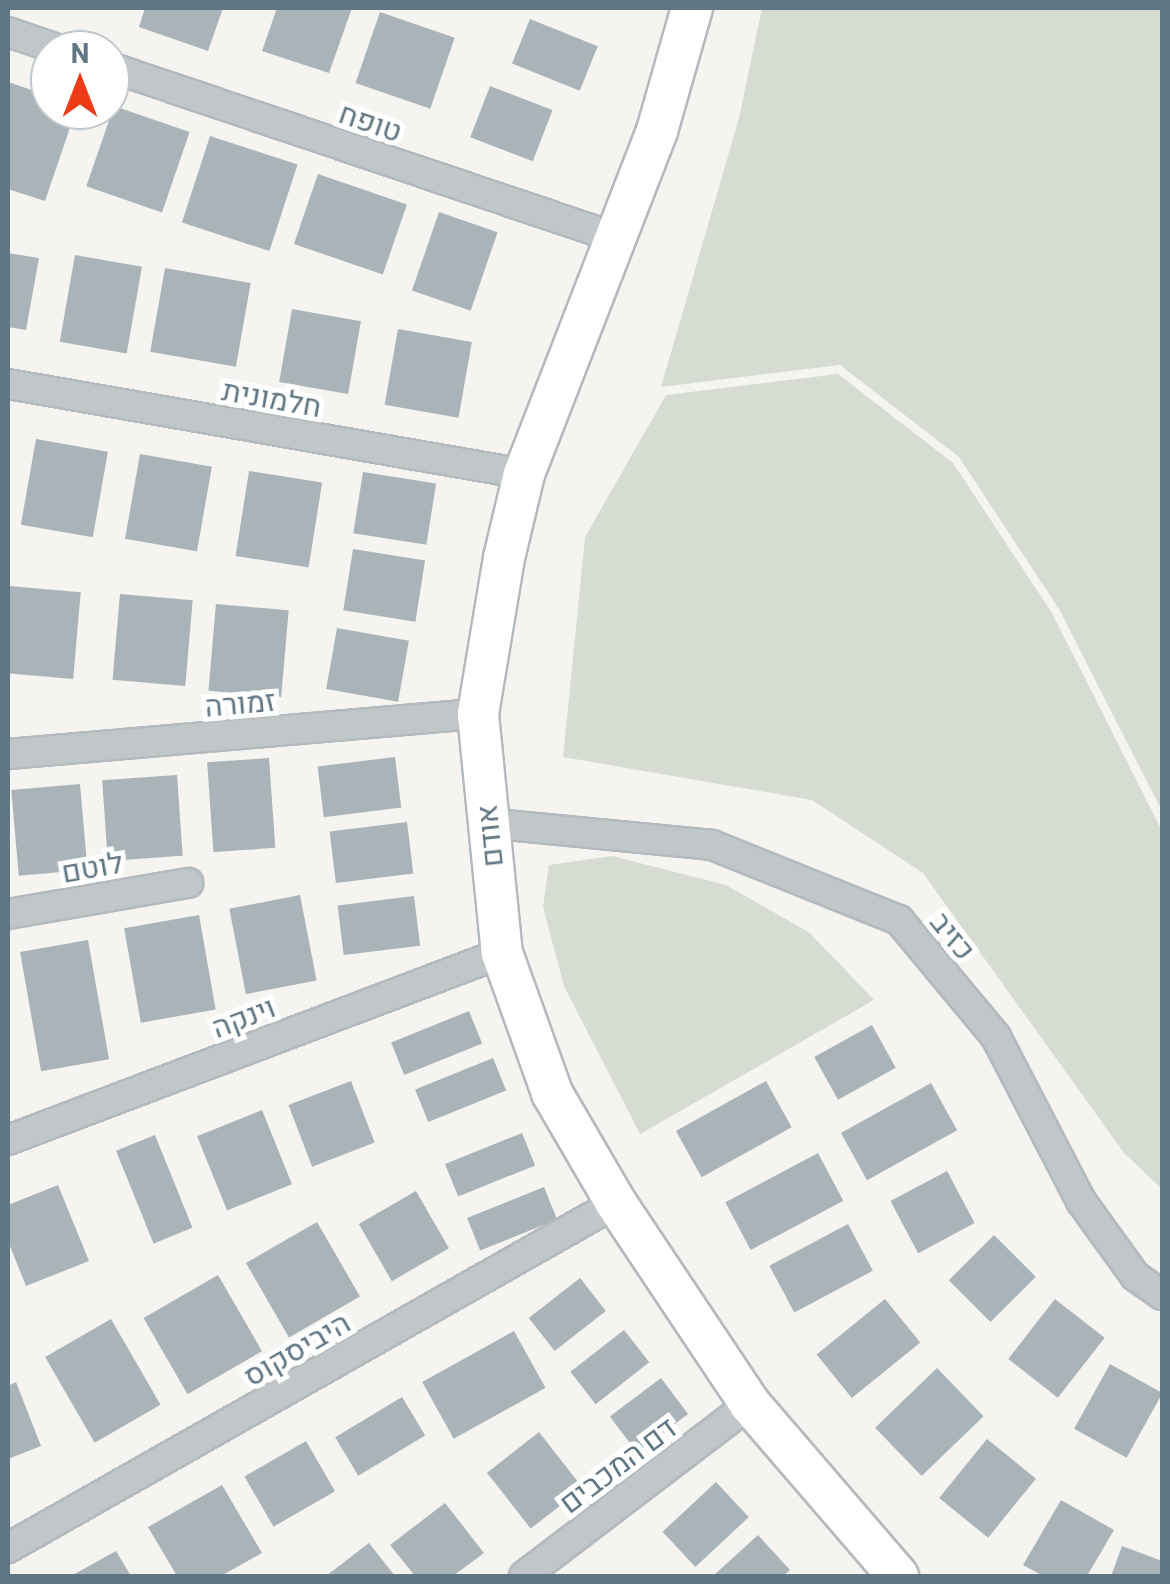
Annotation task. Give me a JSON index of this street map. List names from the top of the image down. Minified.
{"streets":{"street":["טופח","חלמונית","זמורה","אודם","לוטם","כזיב","וינקה","היביסקוס","דם המכבים"]},"crossings":[["טופח","אודם"],["חלמונית","אודם"],["זמורה","אודם"],["אודם","כזיב"],["אודם","וינקה"],["אודם","היביסקוס"],["אודם","דם המכבים"]],"north":"top"}
